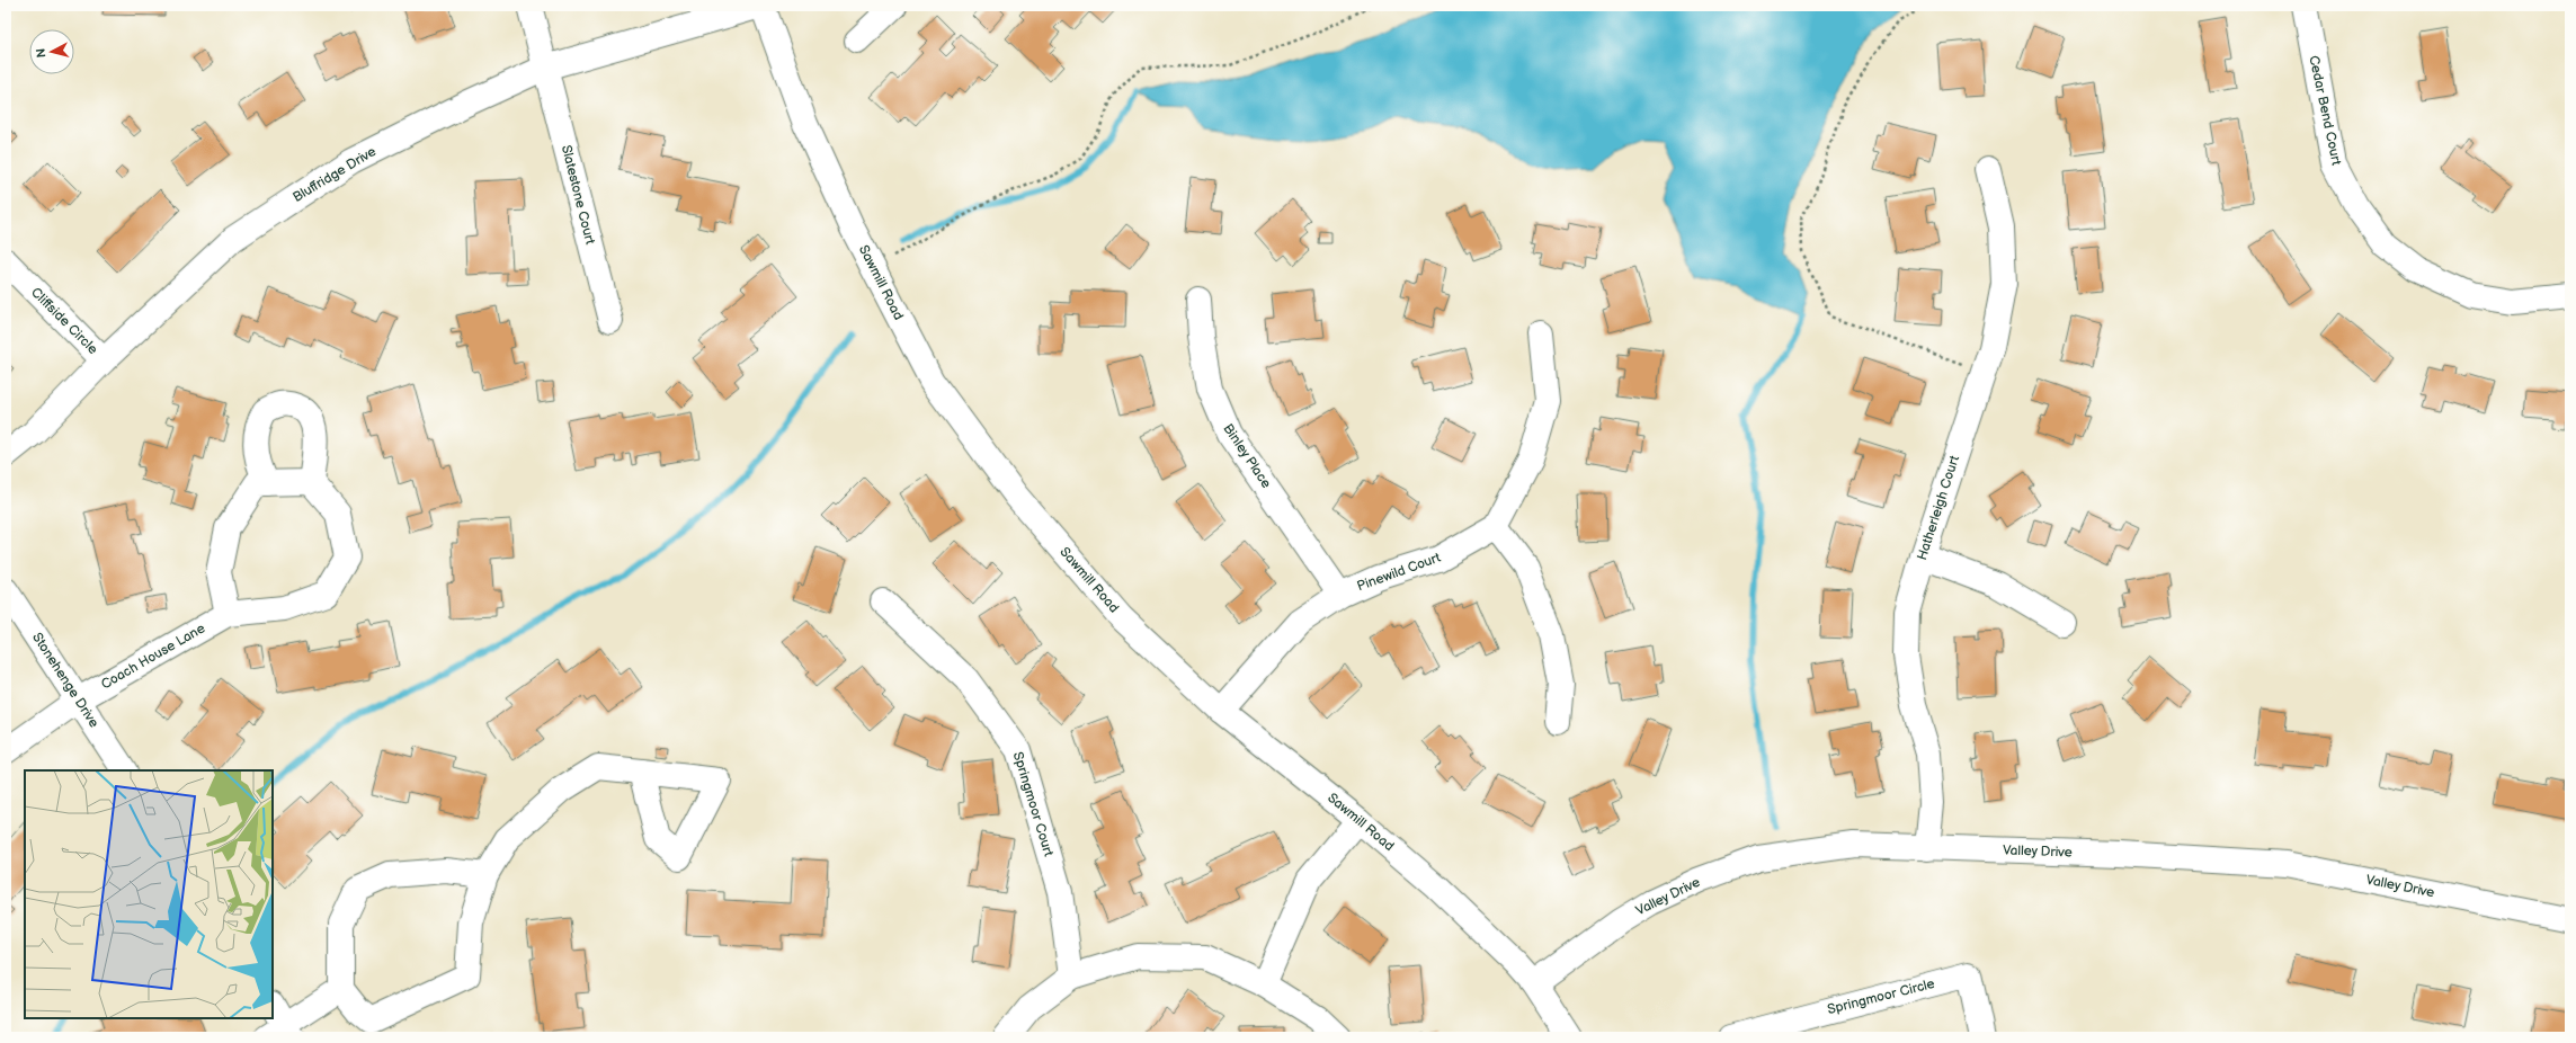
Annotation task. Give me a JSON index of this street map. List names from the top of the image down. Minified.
{"streets":{"street":["Cedar Bend Court","Bluffridge Drive","Slatestone Court","Sawmill Road","Cliffside Circle","Binley Place","Hatherleigh Court","Pinewild Court","Coach House Lane","Stonehenge Drive","Springmoor Court","Valley Drive","Springmoor Circle"]},"crossings":[["Bluffridge Drive","Slatestone Court"],["Bluffridge Drive","Sawmill Road"],["Bluffridge Drive","Cliffside Circle"],["Sawmill Road","Pinewild Court"],["Sawmill Road","Valley Drive"],["Binley Place","Pinewild Court"],["Hatherleigh Court","Valley Drive"],["Coach House Lane","Stonehenge Drive"]],"north":"left"}
